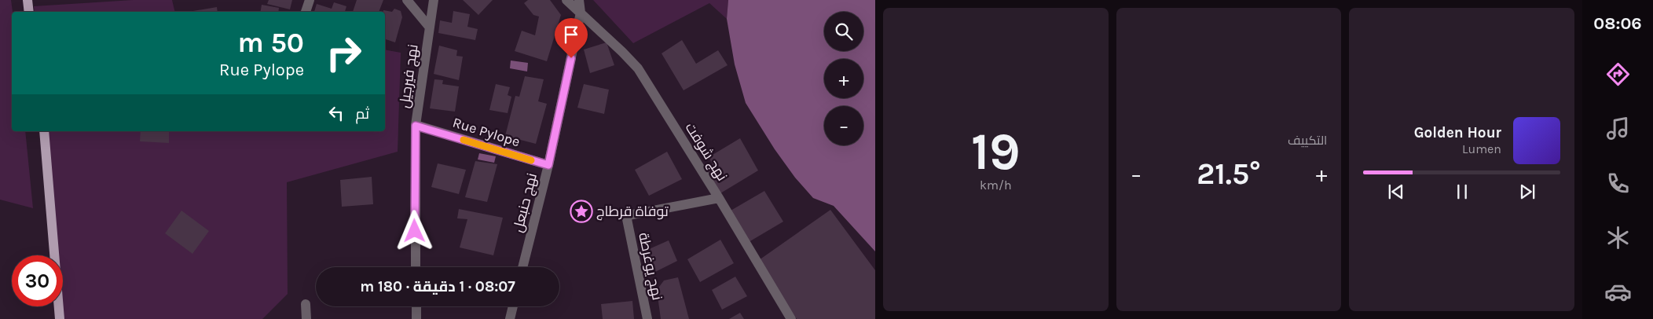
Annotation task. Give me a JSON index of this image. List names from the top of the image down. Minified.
{"streets":{"street":["نهج فيرجيل","Rue Pylope","نهج شوفت","نهج حنبعل","نهج يوغرطة"]},"crossings":[["نهج فيرجيل","Rue Pylope"],["Rue Pylope","نهج حنبعل"],["نهج شوفت","نهج حنبعل"],["نهج شوفت","نهج يوغرطة"]],"places":{"place":["توفاة قرطاج"]},"page":{"tabs":"08:06","tile":["التكييف",["19","km/h"]],"map_buttons":["+","−"],"turn":["50 m","Rue Pylope"],"then":"ثم","song":["Golden Hour","Lumen"],"heat":["−","21.5°","+"],"limit":"30","trip":"08:07 · 1 دقيقة · 180 m"}}
